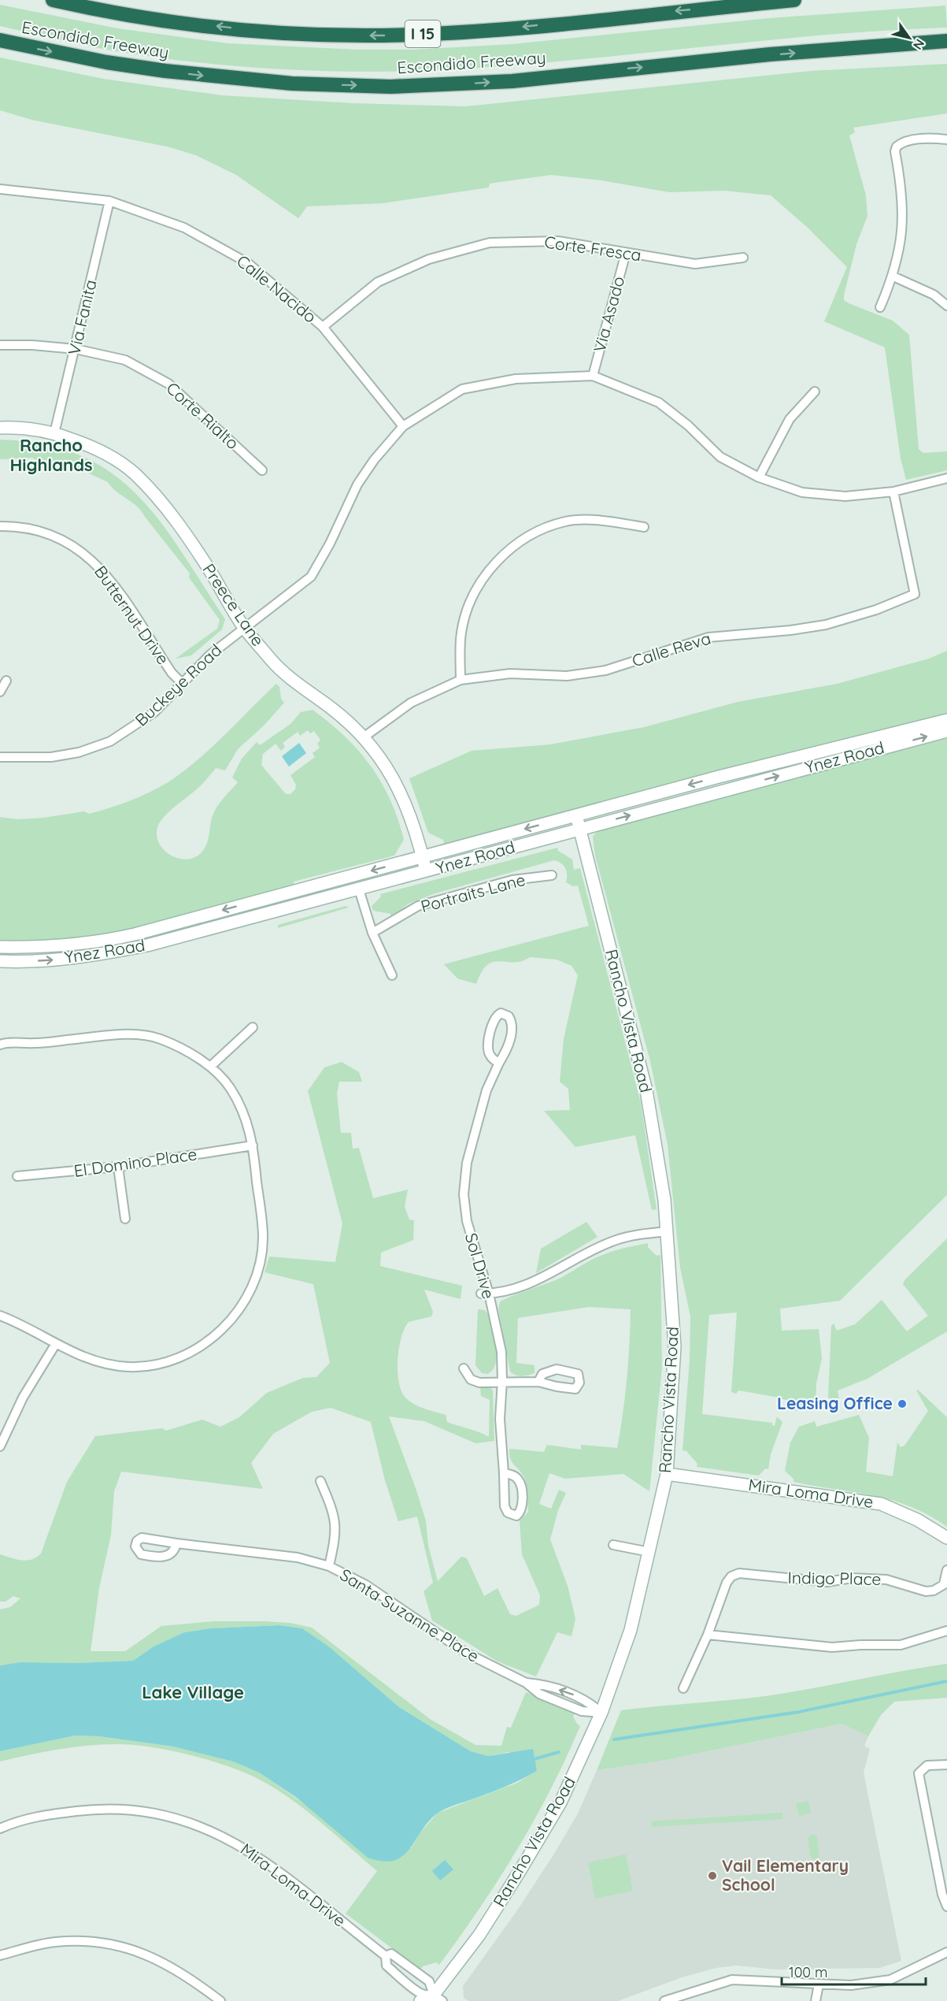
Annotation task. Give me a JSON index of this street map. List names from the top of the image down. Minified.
{"streets":{"highway":["I 15","Escondido Freeway"],"main road":["Preece Lane","Ynez Road","Rancho Vista Road","Mira Loma Drive"],"street":["Corte Fresca","Calle Nacido","Via Asado","Via Fanita","Corte Rialto","Butternut Drive","Calle Reva","Buckeye Road","Portraits Lane","El Domino Place","Sol Drive","Indigo Place","Santa Suzanne Place"]},"crossings":[["Corte Fresca","Calle Nacido"],["Corte Fresca","Via Asado"],["Calle Nacido","Via Fanita"],["Calle Nacido","Buckeye Road"],["Via Asado","Buckeye Road"],["Via Fanita","Corte Rialto"],["Via Fanita","Preece Lane"],["Preece Lane","Calle Reva"],["Preece Lane","Buckeye Road"],["Preece Lane","Ynez Road"],["Butternut Drive","Buckeye Road"],["Ynez Road","Rancho Vista Road"],["Rancho Vista Road","Mira Loma Drive"],["Rancho Vista Road","Santa Suzanne Place"]],"districts":["Rancho Highlands","Lake Village"],"places":["Leasing Office","Vail Elementary School"],"scale_bar":"100 m","north":"bottom right"}
